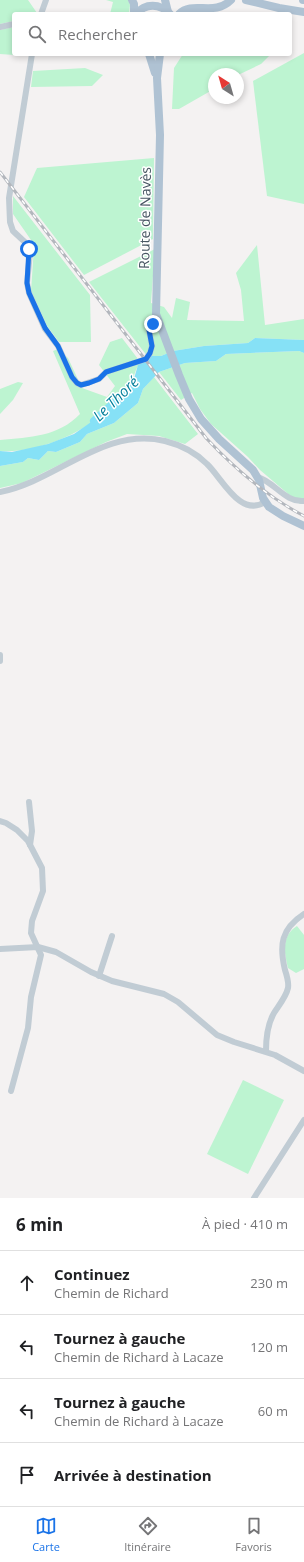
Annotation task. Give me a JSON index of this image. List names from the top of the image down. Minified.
{"streets":{"main road":["Route de Navès"]},"water":["Le Thoré"],"north":"top left","page":{"search":"Rechercher","heading":["6 min","À pied · 410 m"],"list":[["Continuez","Chemin de Richard","230 m"],["Tournez à gauche","Chemin de Richard à Lacaze","120 m"],["Tournez à gauche","Chemin de Richard à Lacaze","60 m"],"Arrivée à destination"],"nav":["Carte","Itinéraire","Favoris"]}}
